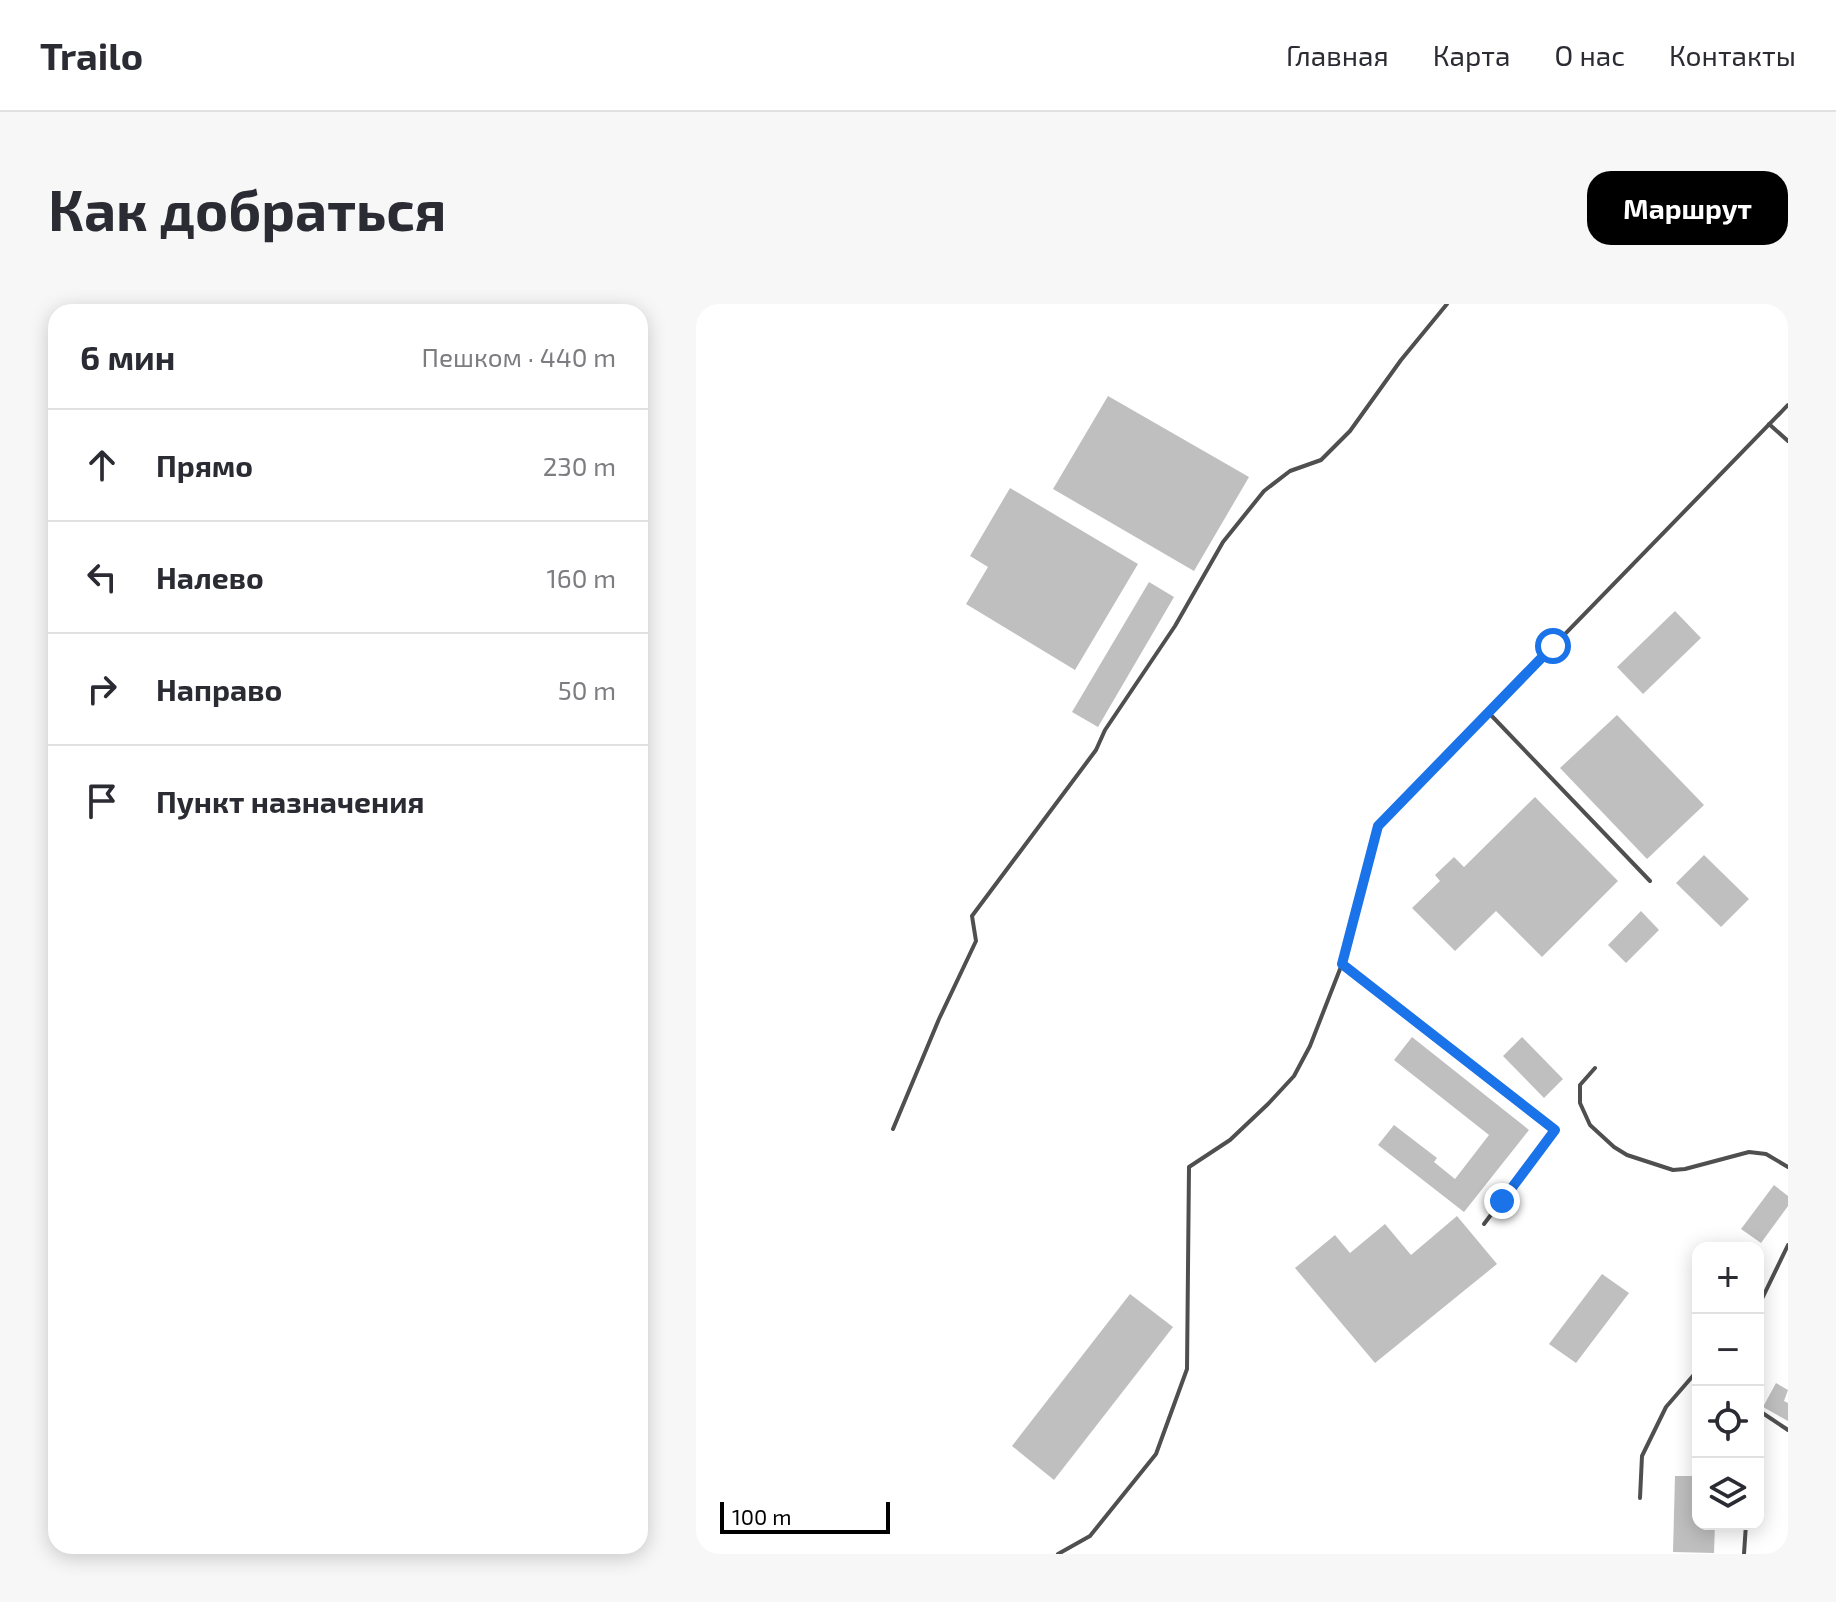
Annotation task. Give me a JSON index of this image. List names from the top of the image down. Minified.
{"scale_bar":"100 m","page":{"header":"Trailo","nav":["Главная","Карта","О нас","Контакты"],"buttons":"Маршрут","title":"Как добраться","heading":["6 мин","Пешком · 440 m"],"list":[["Прямо","230 m"],["Налево","160 m"],["Направо","50 m"],"Пункт назначения"],"map_buttons":["+","−"],"scale":"100 m"}}
